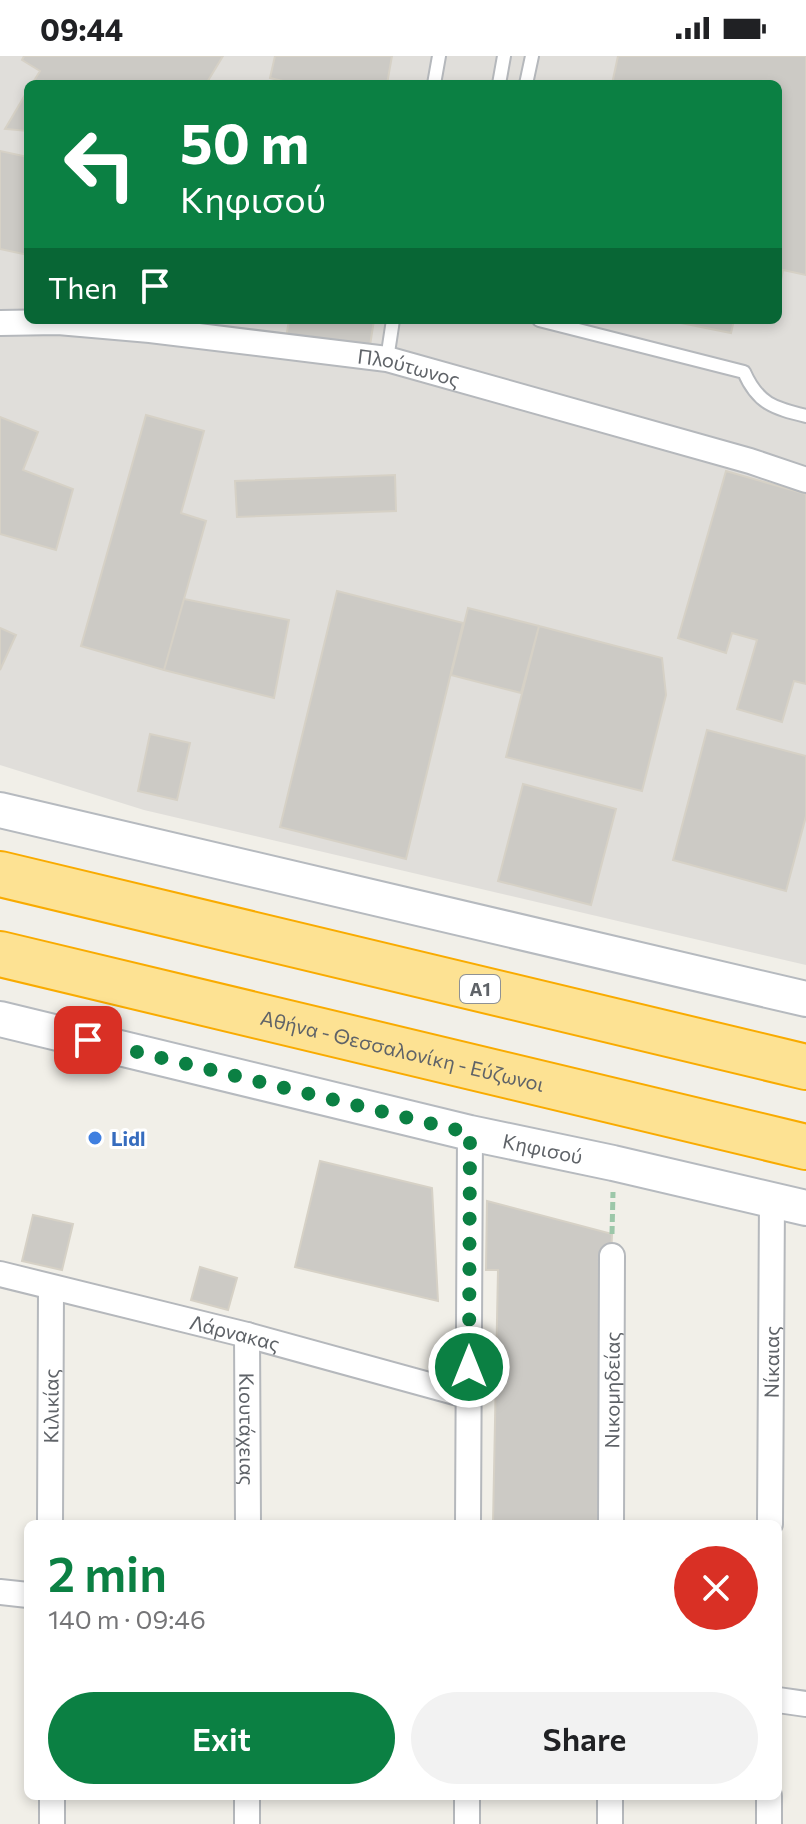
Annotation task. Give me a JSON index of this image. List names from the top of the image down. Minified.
{"streets":{"highway":["Α1","Αθήνα - Θεσσαλονίκη - Εύζωνοι"],"main road":["Κηφισού"],"street":["Πλούτωνος","Λάρνακας","Νίκαιας","Νικομηδείας","Κιλικίας","Κιουτάχειας"]},"crossings":[["Κηφισού","Νίκαιας"],["Λάρνακας","Κιλικίας"],["Λάρνακας","Κιουτάχειας"]],"places":["Lidl"],"page":{"status":"09:44","turn":["50 m","Κηφισού"],"then":"Then","heading":["2 min","140 m · 09:46"],"buttons":["Exit","Share"]}}
